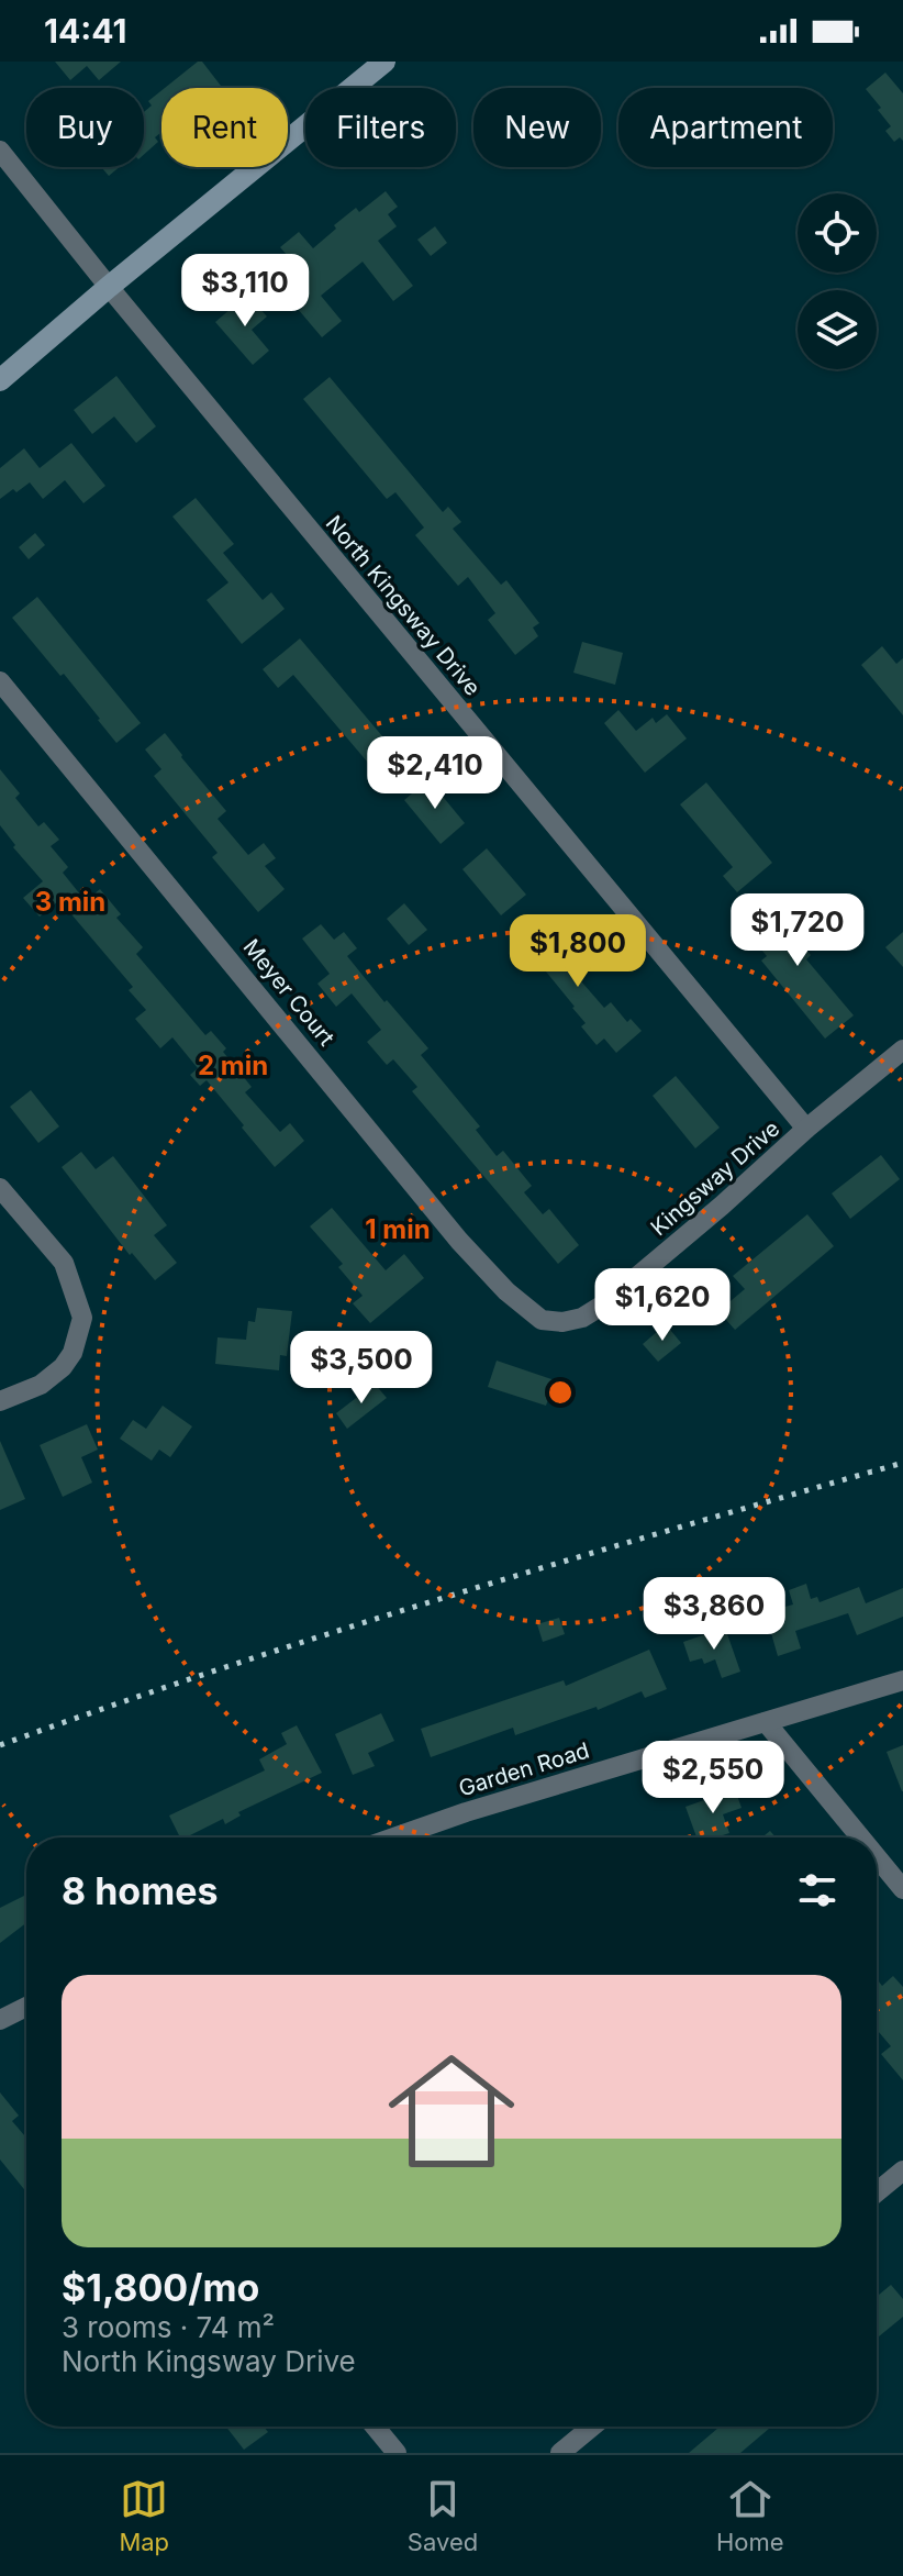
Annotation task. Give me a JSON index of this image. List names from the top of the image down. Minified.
{"streets":{"street":["North Kingsway Drive","Meyer Court","Kingsway Drive","Garden Road"]},"crossings":[["North Kingsway Drive","Kingsway Drive"],["Meyer Court","Kingsway Drive"]],"page":{"status":"14:41","chip":["Buy","Rent","Filters","New","Apartment"],"price":["$3,110","$2,410","$1,720","$1,800","$1,620","$3,500","$3,860","$2,550"],"heading":"8 homes","list":[{"name":"$1,800/mo","note":"3 rooms · 74 m² · North Kingsway Drive"}],"tabs":["Map","Saved","Home"]},"rings":["3 min","2 min","1 min"]}
